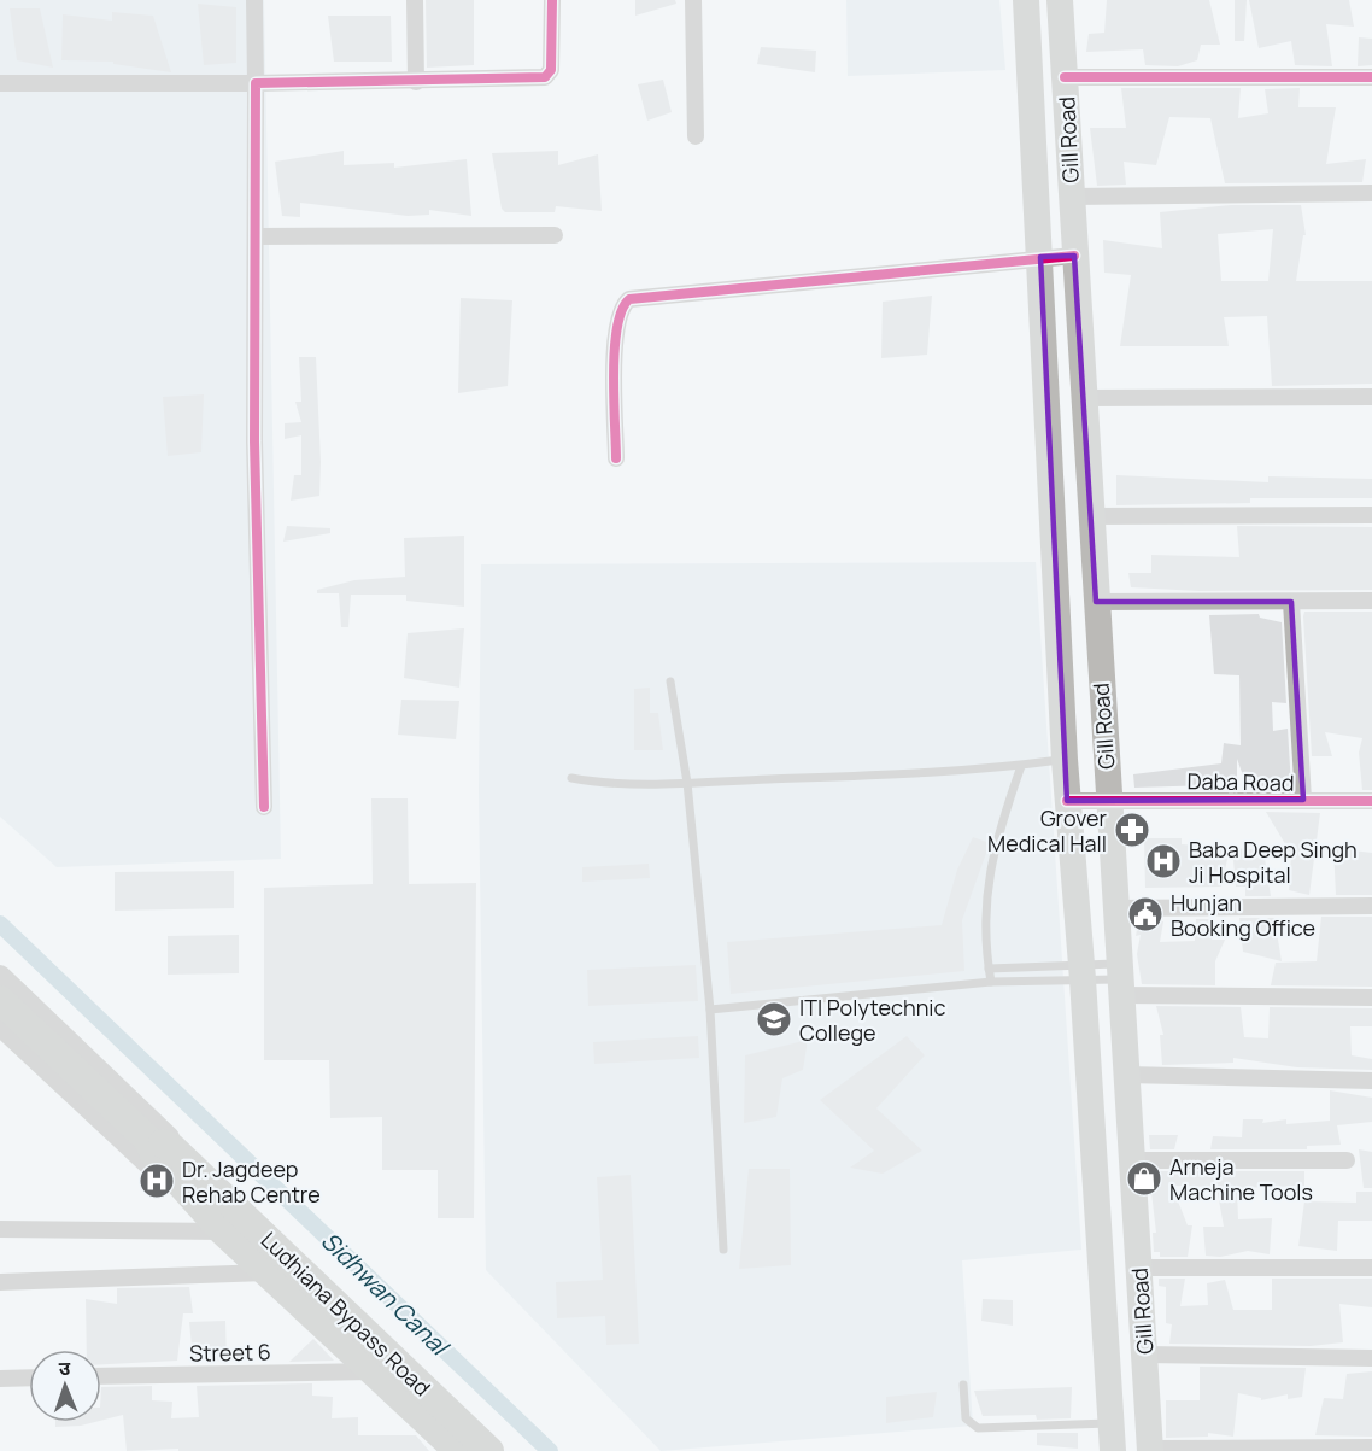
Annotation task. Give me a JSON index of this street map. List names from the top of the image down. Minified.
{"streets":{"highway":["Ludhiana Bypass Road"],"main road":["Gill Road"],"street":["Daba Road","Street 6"]},"crossings":[["Gill Road","Daba Road"],["Ludhiana Bypass Road","Street 6"]],"water":["Sidhwan Canal"],"places":{"pharmacy":["Grover Medical Hall"],"hospital":["Baba Deep Singh Ji Hospital","Dr. Jagdeep Rehab Centre"],"public building":["Hunjan Booking Office"],"school or university":["ITI Polytechnic College"],"shop":["Arneja Machine Tools"]},"north":"top"}
